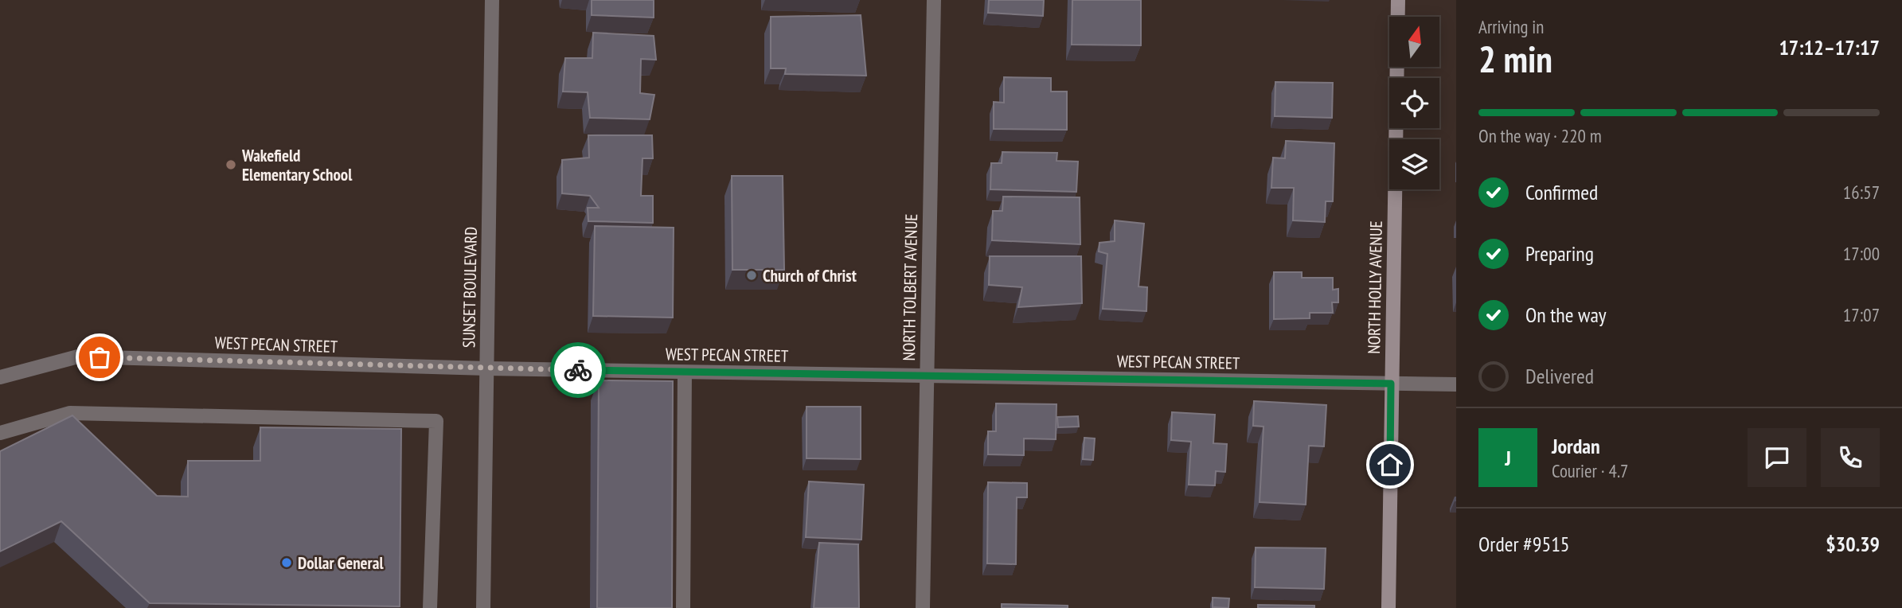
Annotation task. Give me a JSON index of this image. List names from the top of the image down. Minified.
{"streets":{"street":["SUNSET BOULEVARD","NORTH TOLBERT AVENUE","NORTH HOLLY AVENUE","WEST PECAN STREET"]},"crossings":[["SUNSET BOULEVARD","WEST PECAN STREET"],["NORTH TOLBERT AVENUE","WEST PECAN STREET"],["NORTH HOLLY AVENUE","WEST PECAN STREET"]],"places":["Wakefield Elementary School","Church of Christ","Dollar General"],"north":"top","page":{"heading":["2 min","Arriving in","17:12–17:17"],"panel":["Jordan","Courier · 4.7","Order #9515","$30.39"],"bar":"On the way · 220 m","list":[["Confirmed","16:57"],["Preparing","17:00"],["On the way","17:07"],"Delivered"],"round":"J"}}
